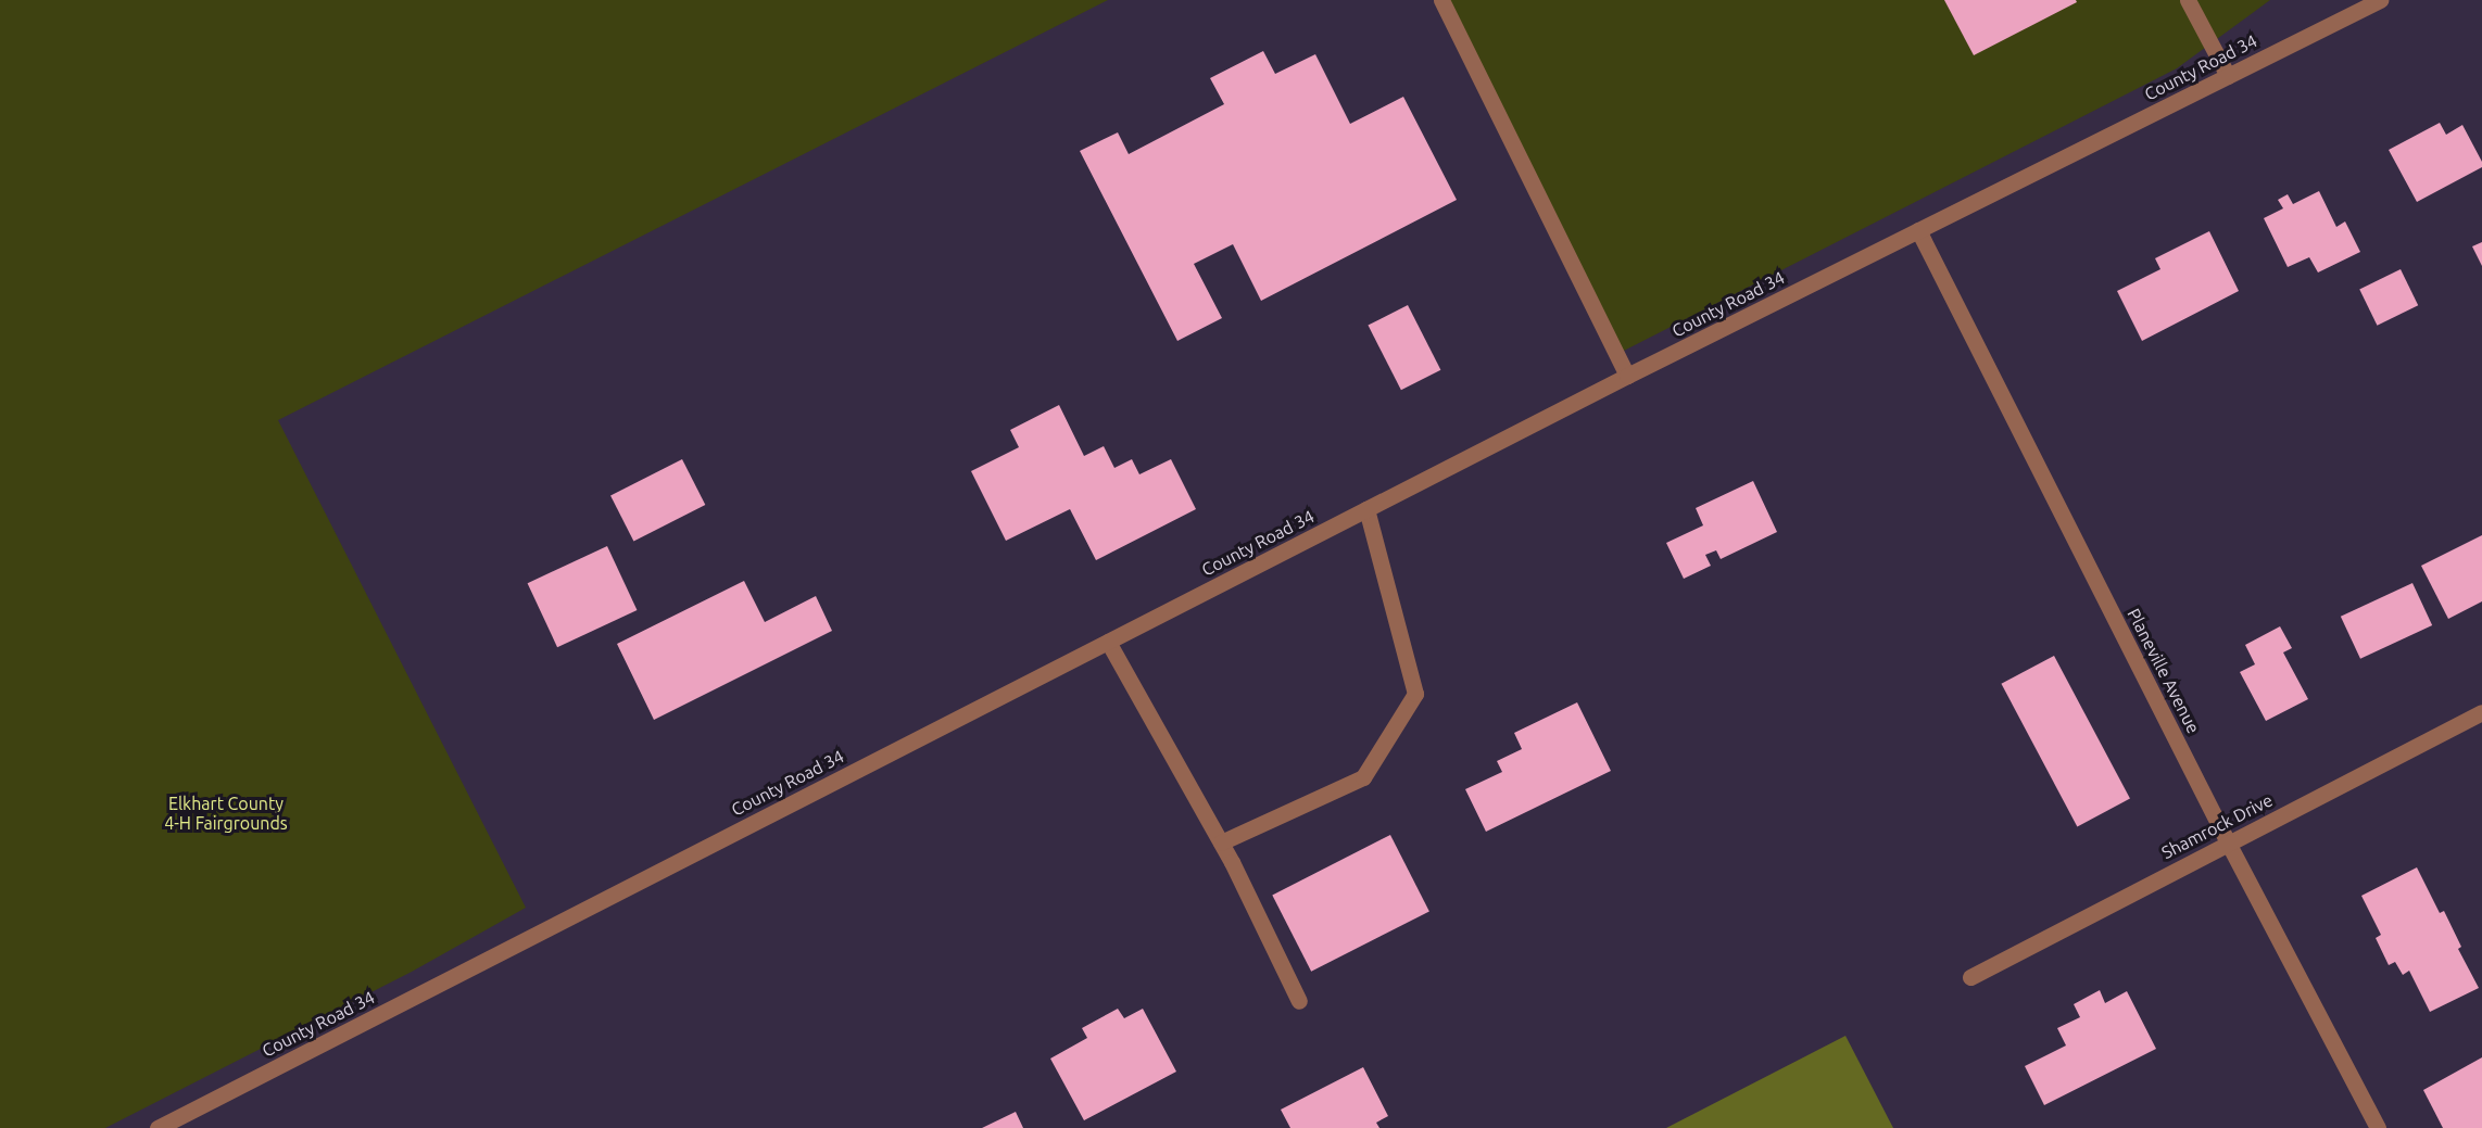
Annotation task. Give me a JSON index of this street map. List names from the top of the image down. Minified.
{"streets":{"street":["County Road 34","Planeville Avenue","Shamrock Drive"]},"crossings":[["County Road 34","Planeville Avenue"],["Planeville Avenue","Shamrock Drive"]],"parks":["Elkhart County 4-H Fairgrounds"]}
